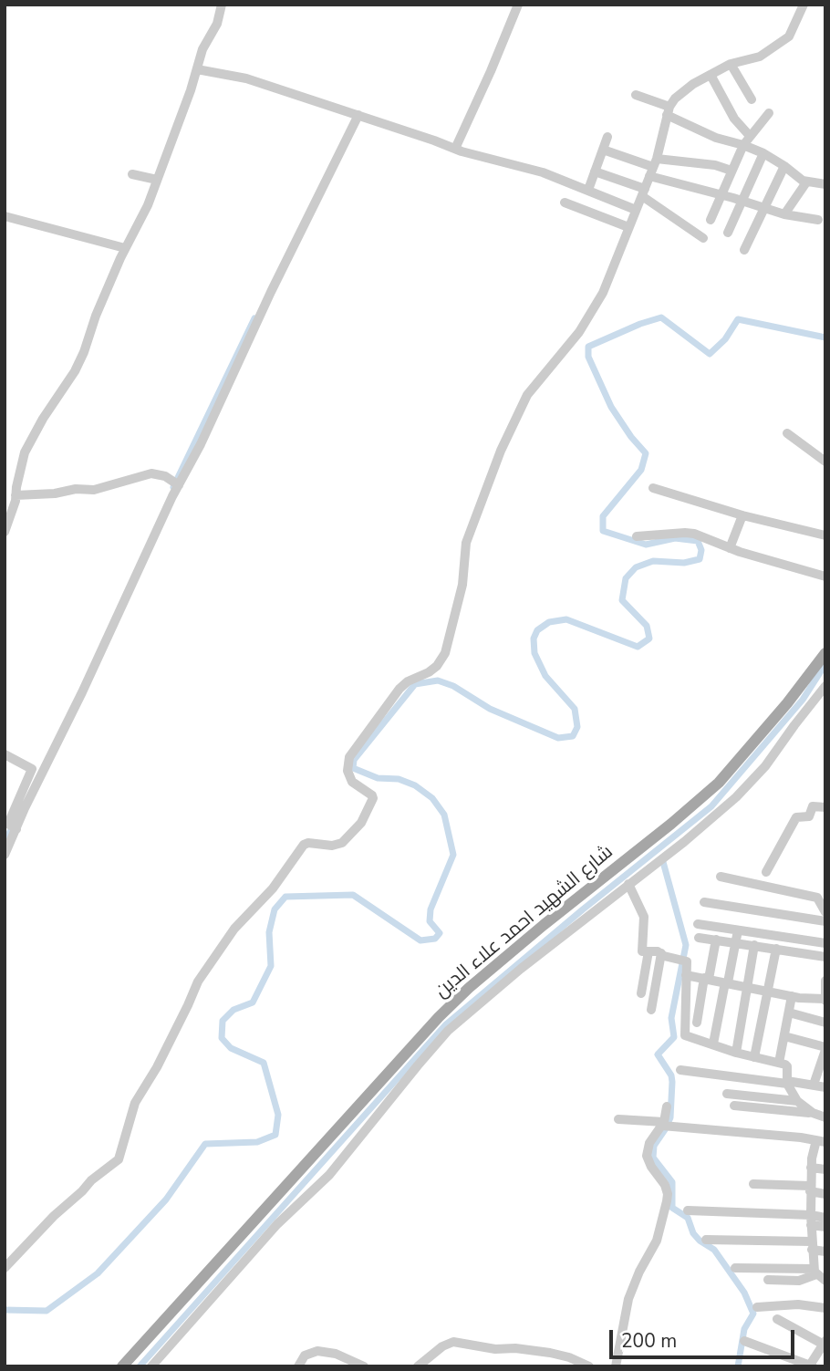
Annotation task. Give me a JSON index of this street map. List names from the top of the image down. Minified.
{"streets":{"main road":["شارع الشهيد احمد علاء الدين"]},"scale_bar":"200 m"}
